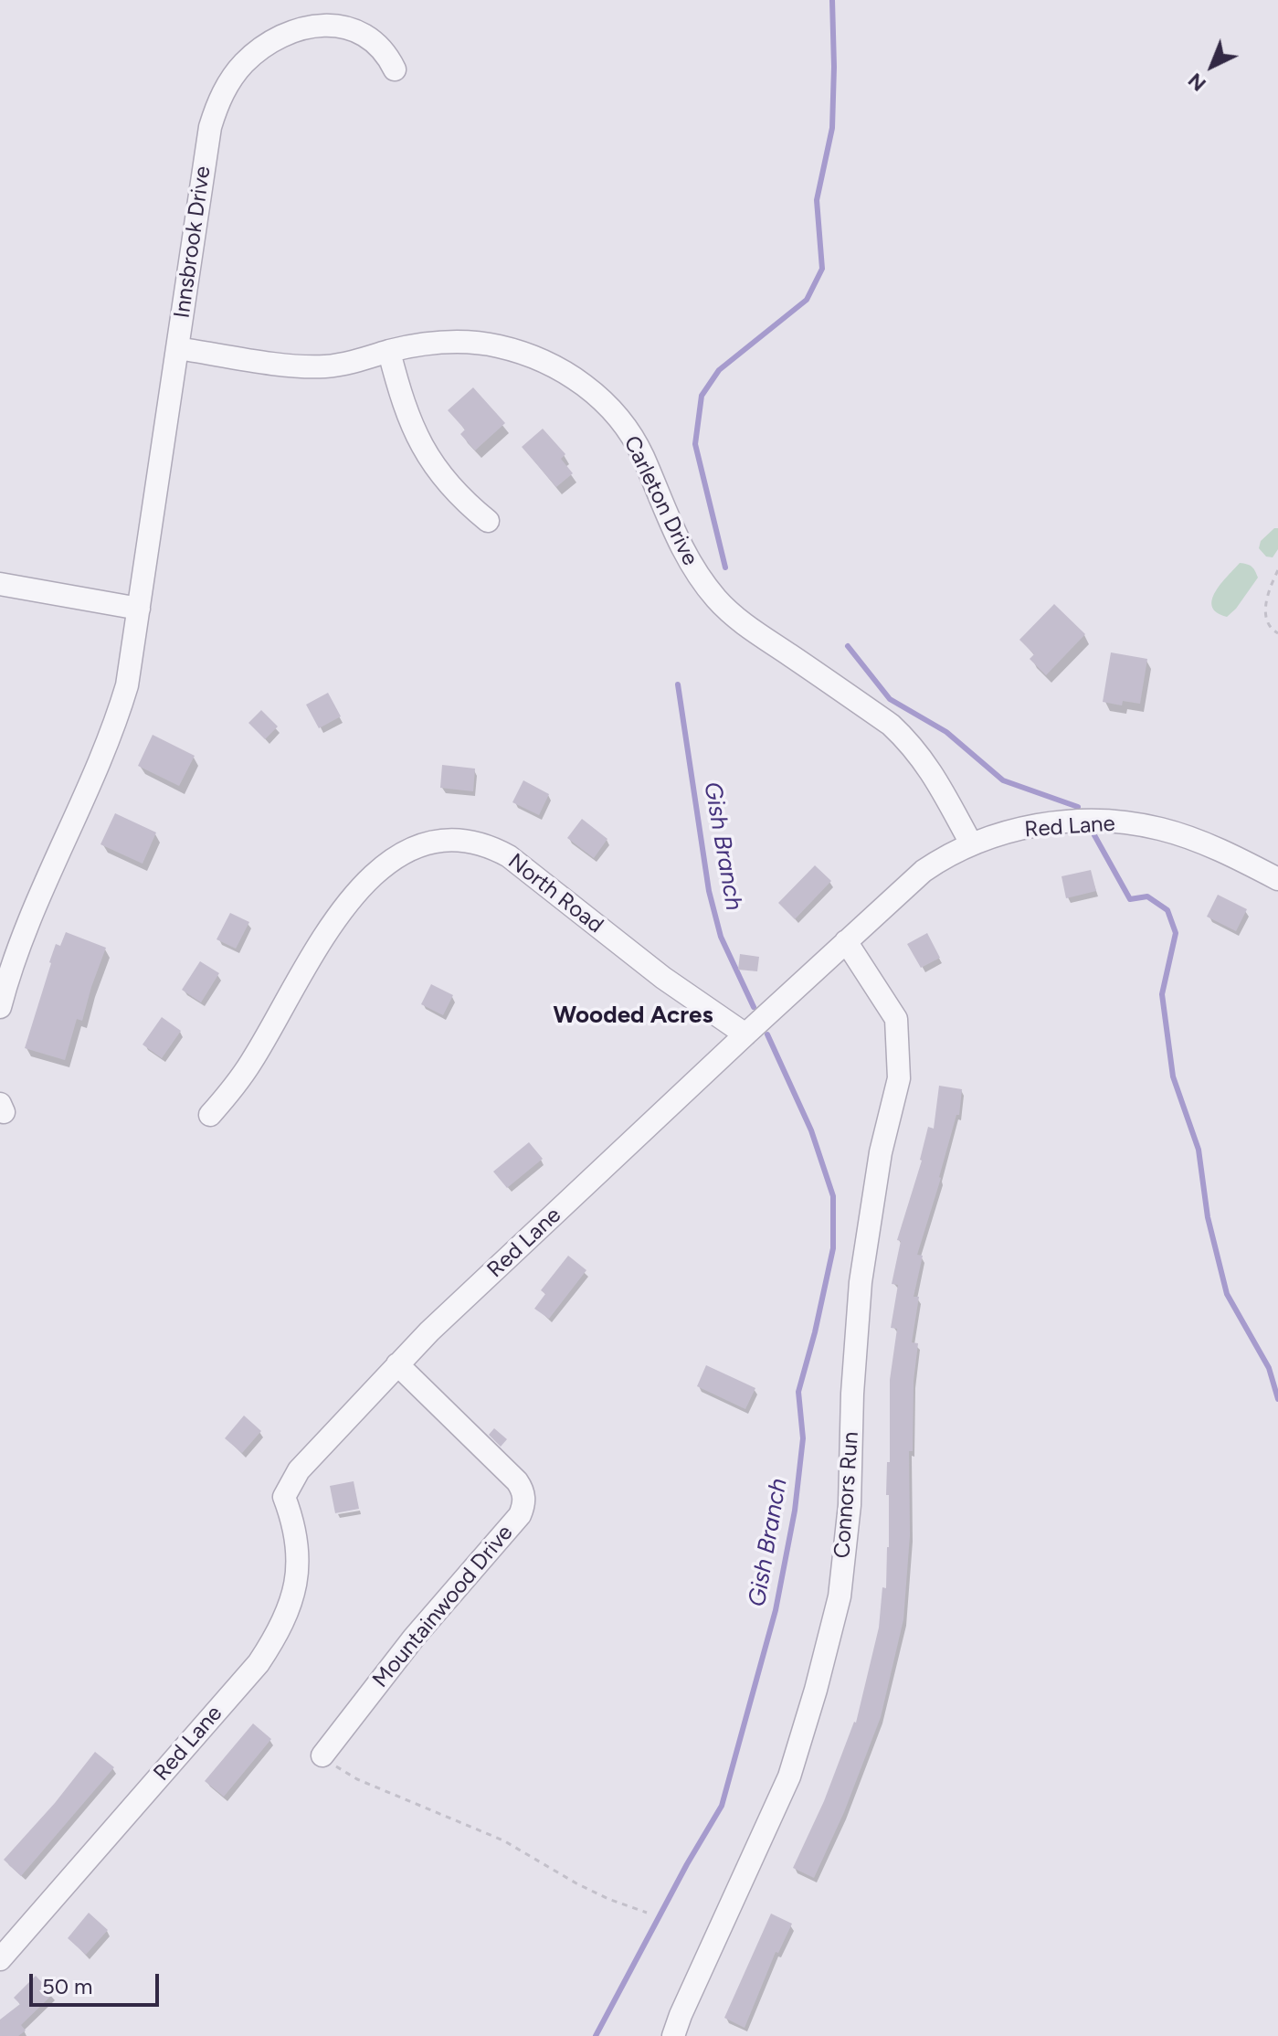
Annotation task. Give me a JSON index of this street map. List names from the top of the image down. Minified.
{"streets":{"street":["Innsbrook Drive","Carleton Drive","Red Lane","North Road","Connors Run","Mountainwood Drive"]},"crossings":[["Innsbrook Drive","Carleton Drive"],["Carleton Drive","Red Lane"],["Red Lane","North Road"],["Red Lane","Connors Run"],["Red Lane","Mountainwood Drive"]],"districts":["Wooded Acres"],"water":["Gish Branch"],"scale_bar":"50 m","north":"bottom left"}
